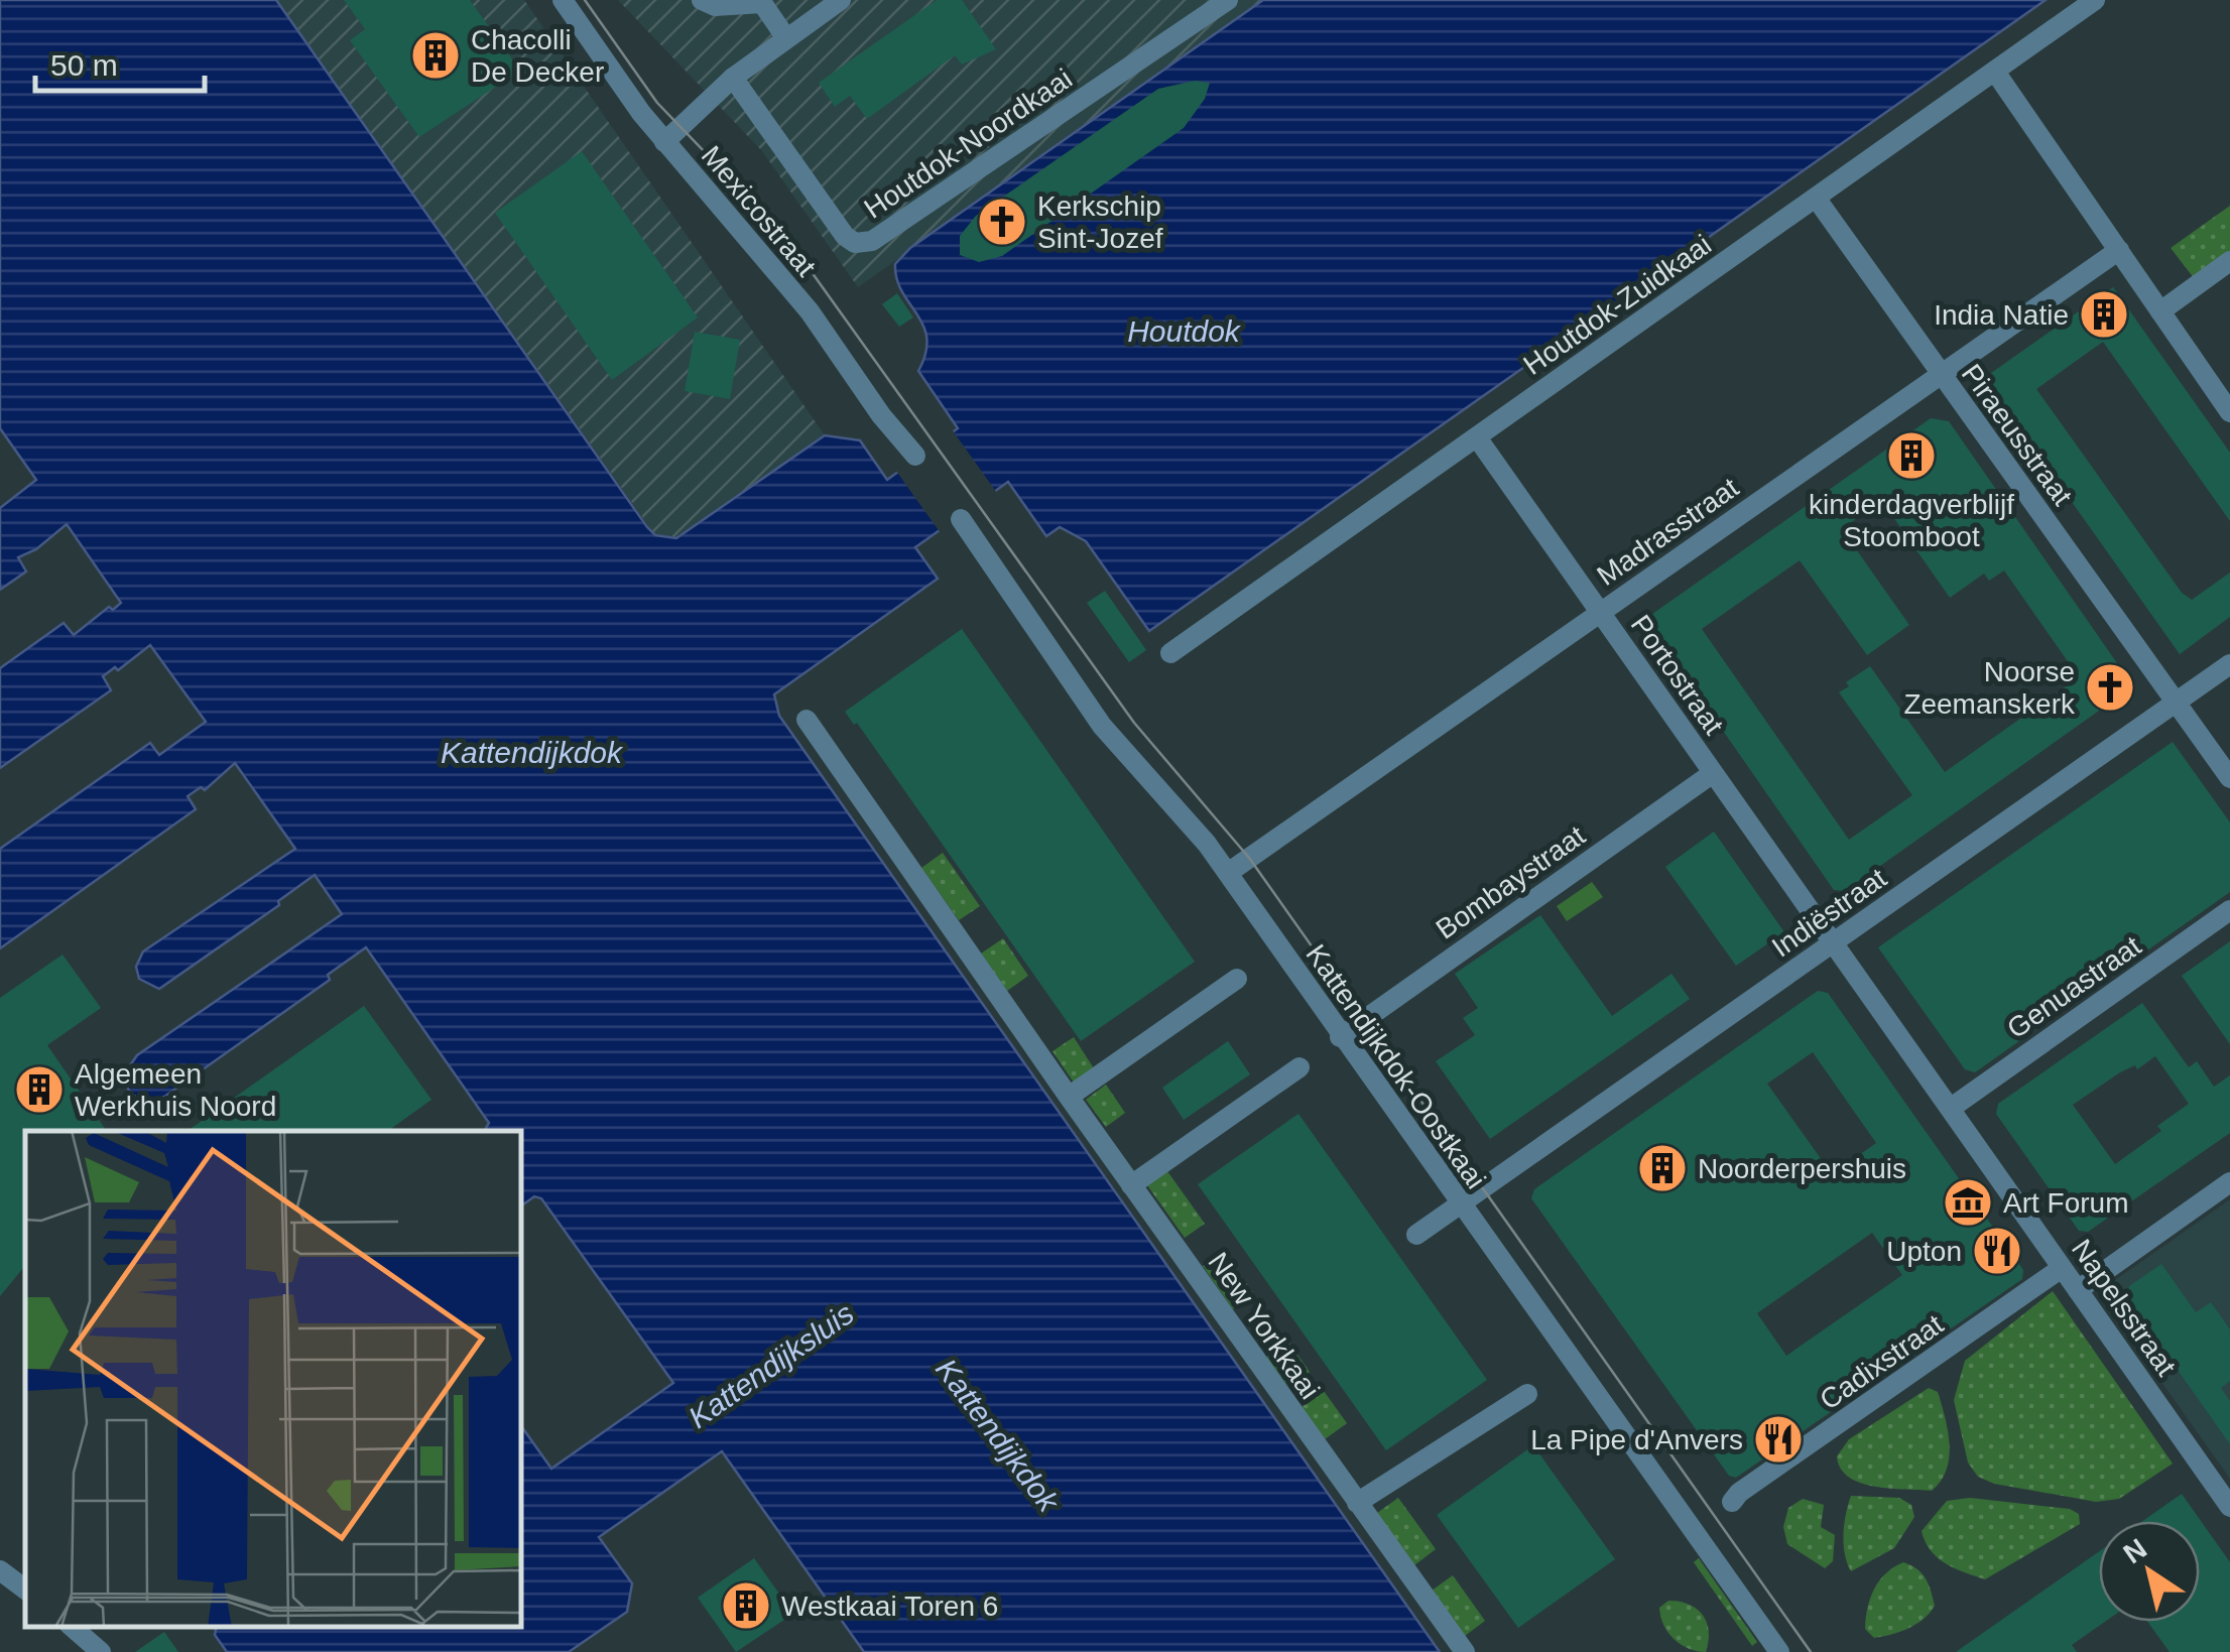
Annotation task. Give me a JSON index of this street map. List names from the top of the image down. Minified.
{"streets":{"street":["Houtdok-Noordkaai","Mexicostraat","Houtdok-Zuidkaai","Piraeusstraat","Madrasstraat","Portostraat","Bombaystraat","Indiëstraat","Genuastraat","Kattendijkdok-Oostkaai","Napelsstraat","New Yorkkaai","Cadixstraat"]},"crossings":[["Houtdok-Zuidkaai","Piraeusstraat"],["Houtdok-Zuidkaai","Portostraat"],["Piraeusstraat","Madrasstraat"],["Piraeusstraat","Indiëstraat"],["Madrasstraat","Portostraat"],["Madrasstraat","Kattendijkdok-Oostkaai"],["Portostraat","Bombaystraat"],["Portostraat","Indiëstraat"],["Portostraat","Napelsstraat"],["Bombaystraat","Kattendijkdok-Oostkaai"],["Indiëstraat","Kattendijkdok-Oostkaai"],["Indiëstraat","Napelsstraat"],["Genuastraat","Napelsstraat"],["Napelsstraat","Cadixstraat"]],"water":["Houtdok","Kattendijkdok","Kattendijksluis"],"places":{"building":["Chacolli De Decker","India Natie","kinderdagverblijf Stoomboot","Algemeen Werkhuis Noord","Noorderpershuis","Westkaai Toren 6"],"church":["Kerkschip Sint-Jozef","Noorse Zeemanskerk"],"museum":["Art Forum"],"restaurant":["Upton","La Pipe d'Anvers"]},"scale_bar":"50 m","north":"top left"}
